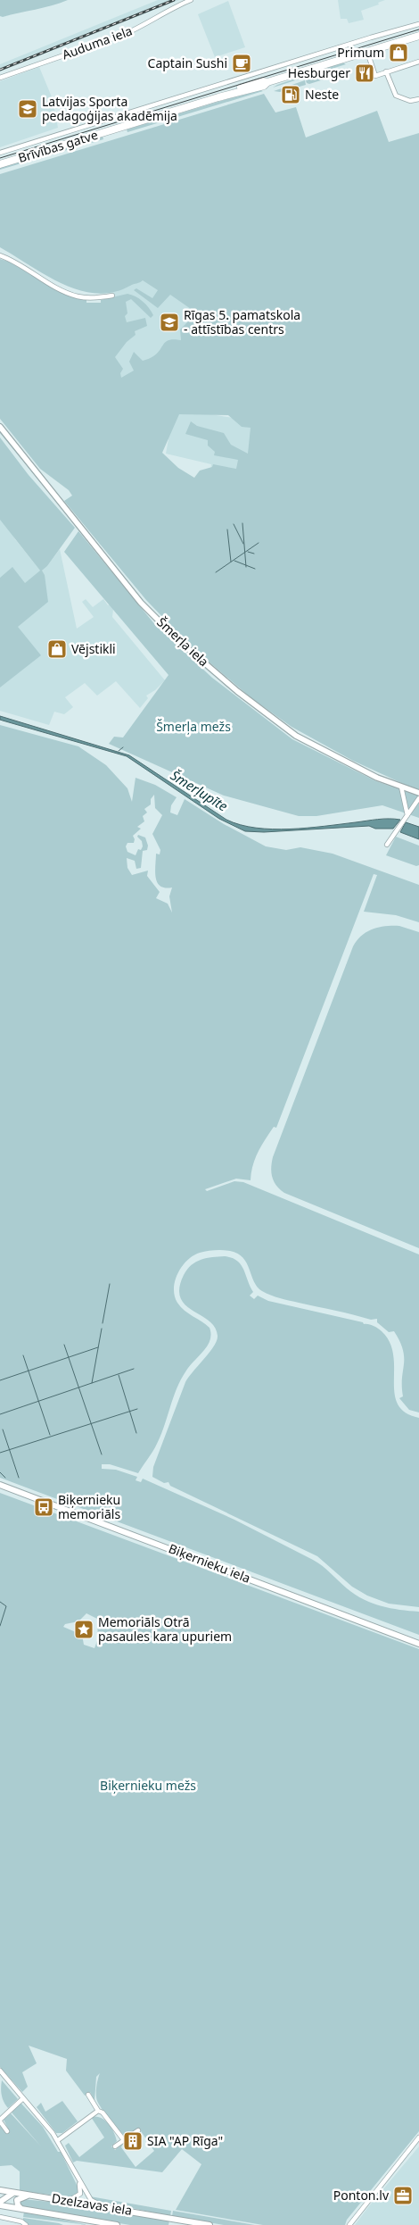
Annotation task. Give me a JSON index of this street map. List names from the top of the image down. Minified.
{"streets":{"highway":["Brīvības gatve"],"main road":["Biķernieku iela","Dzelzavas iela"],"street":["Auduma iela","Šmerļa iela"]},"water":["Šmerļupīte"],"parks":["Šmerļa mežs","Biķernieku mežs"],"places":{"shop":["Primum","Vējstikli"],"cafe":["Captain Sushi"],"restaurant":["Hesburger"],"fuel station":["Neste"],"school or university":["Latvijas Sporta pedagoģijas akadēmija","Rīgas 5. pamatskola - attīstības centrs"],"bus stop":["Biķernieku memoriāls"],"place":["Memoriāls Otrā pasaules kara upuriem"],"building":["SIA \"AP Rīga\""],"office":["Ponton.lv"]}}
